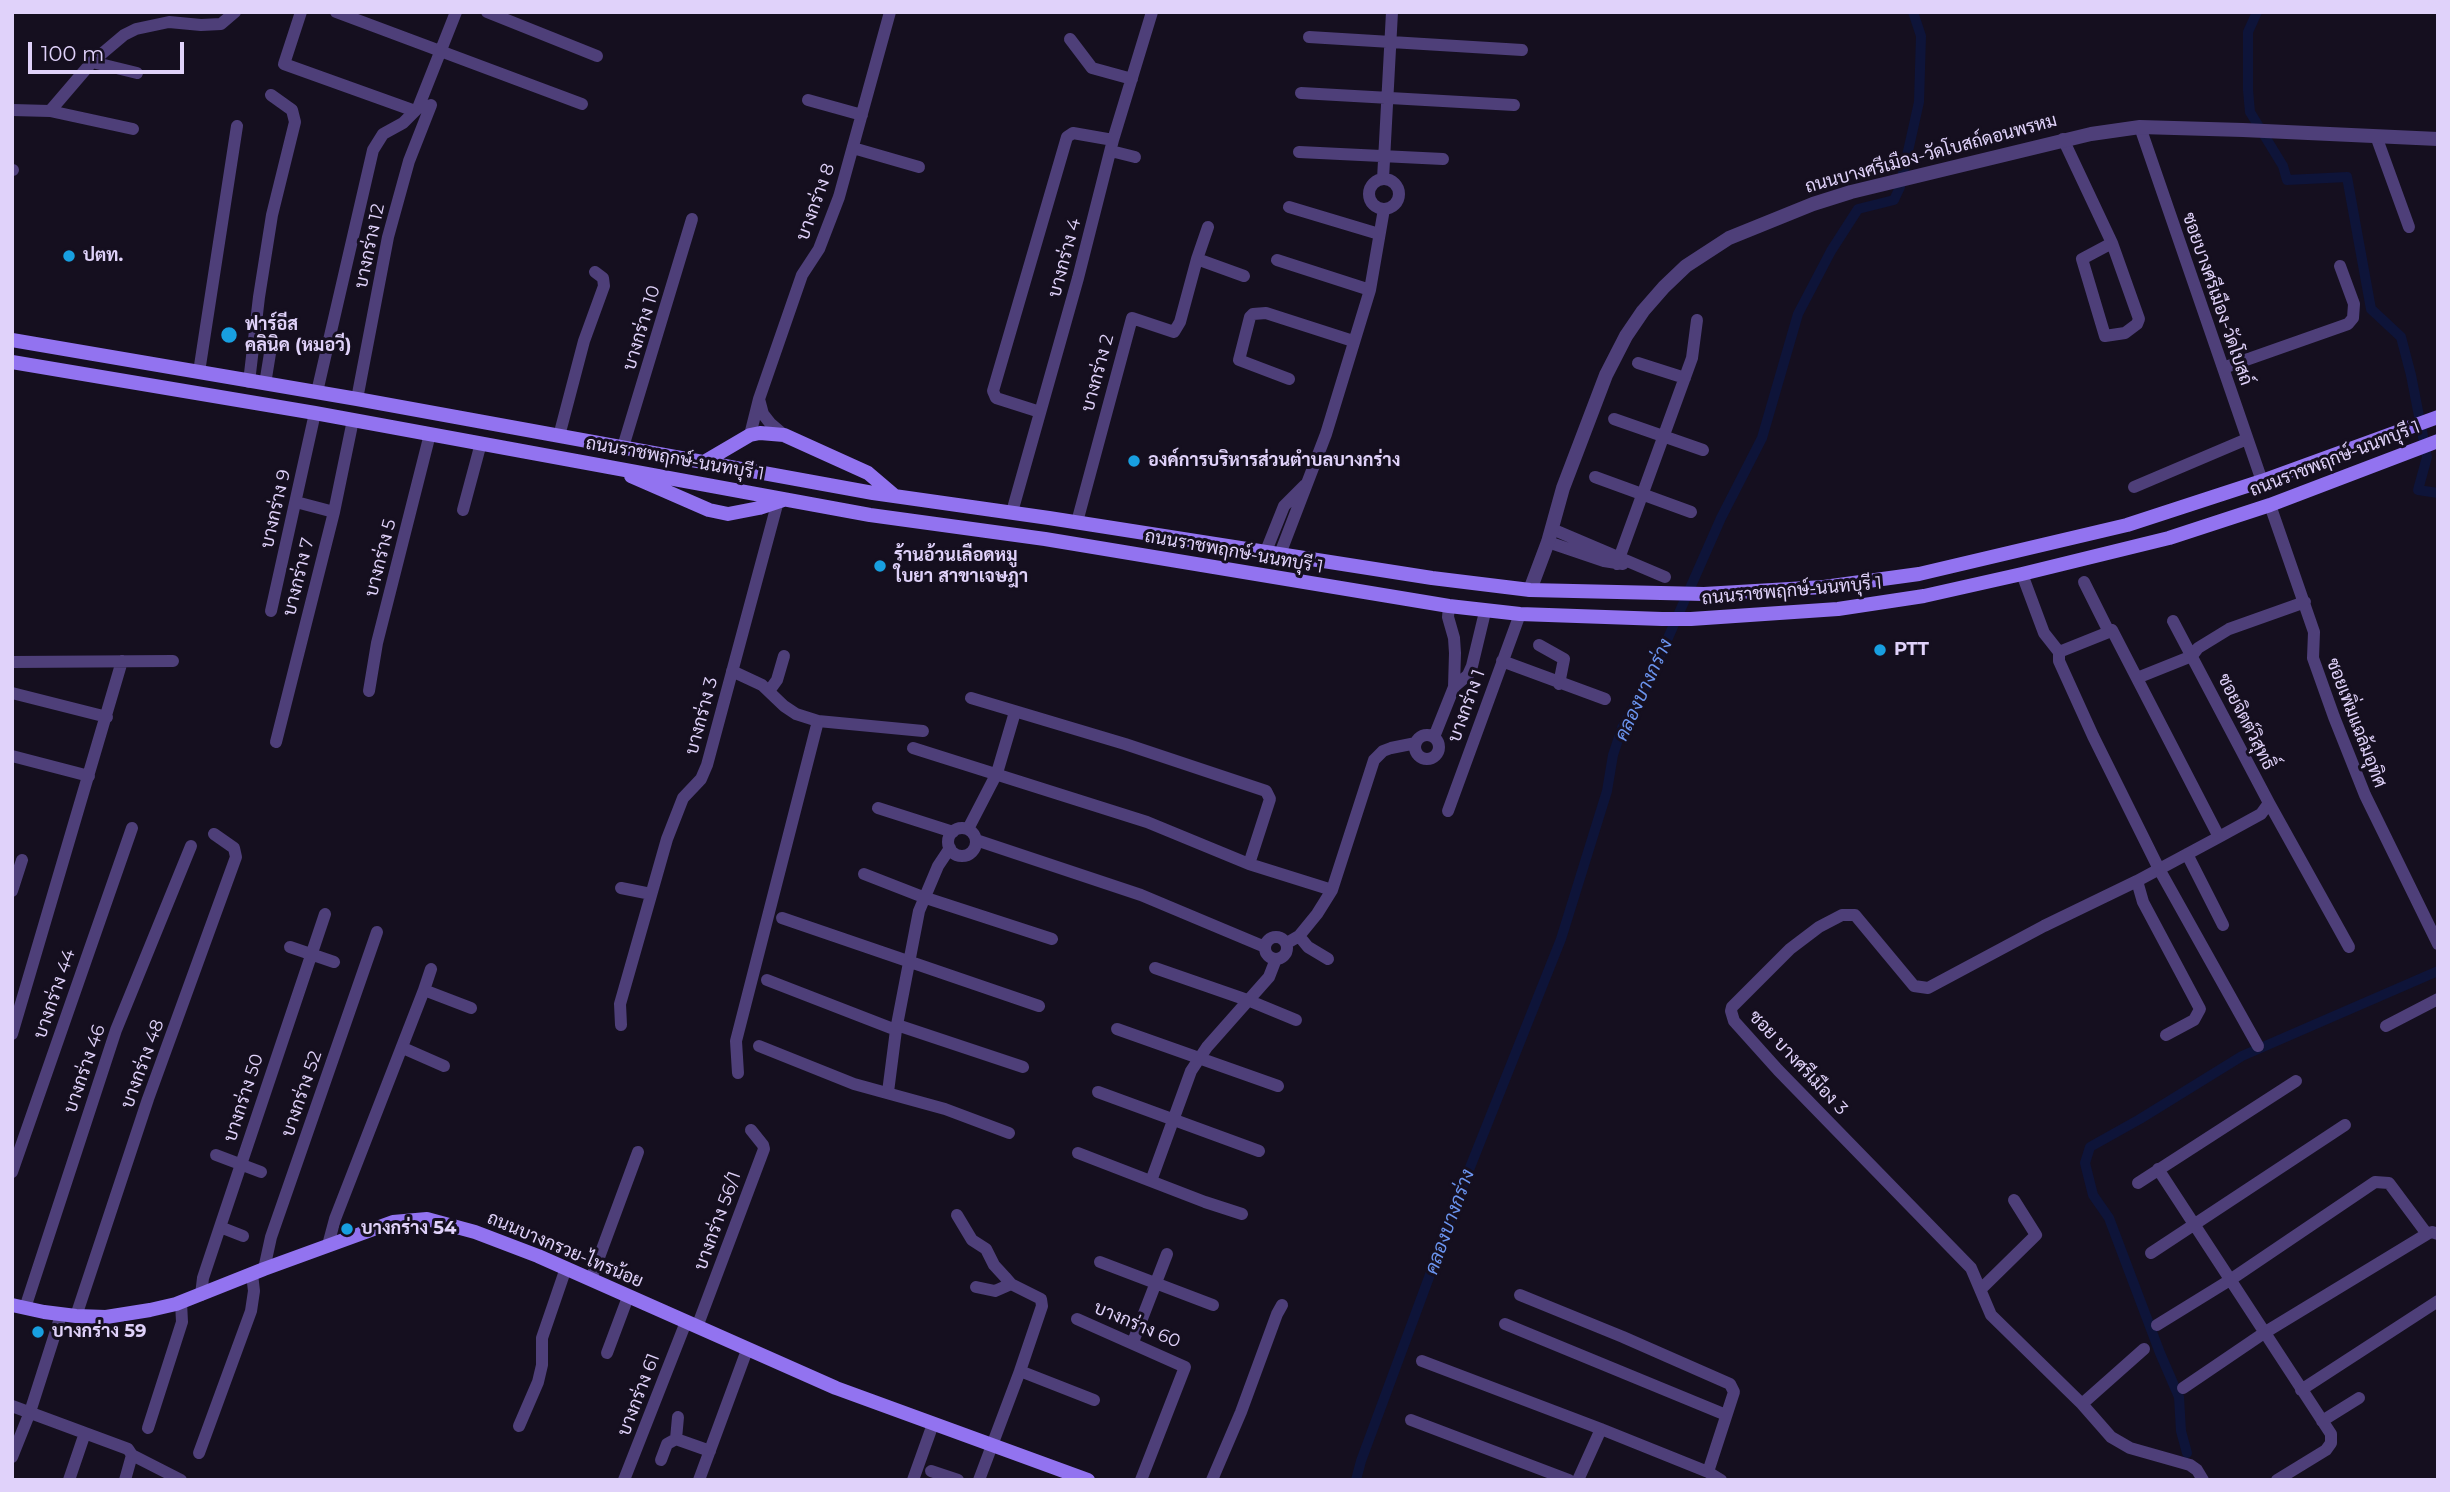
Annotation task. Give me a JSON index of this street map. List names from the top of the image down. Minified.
{"streets":{"main road":["ถนนราชพฤกษ์-นนทบุรี 1","ถนนบางกรวย-ไทรน้อย"],"street":["ถนนบางศรีเมือง-วัดโบสถ์ดอนพรหม","บางกร่าง 8","บางกร่าง 12","บางกร่าง 4","ซอยบางศรีเมือง-วัดโบสถ์","บางกร่าง 10","บางกร่าง 2","บางกร่าง 9","บางกร่าง 5","บางกร่าง 7","บางกร่าง 1","บางกร่าง 3","ซอยจิตต์วิสุทธิ์","ซอยเพิ่มแฉล้มอุทิศ","บางกร่าง 44","ซอย บางศรีเมือง 3","บางกร่าง 48","บางกร่าง 46","บางกร่าง 52","บางกร่าง 50","บางกร่าง 56/1","บางกร่าง 60","บางกร่าง 61"]},"crossings":[["ถนนบางศรีเมือง-วัดโบสถ์ดอนพรหม","ซอยบางศรีเมือง-วัดโบสถ์"],["ถนนบางศรีเมือง-วัดโบสถ์ดอนพรหม","ถนนราชพฤกษ์-นนทบุรี 1"],["บางกร่าง 12","ถนนราชพฤกษ์-นนทบุรี 1"],["บางกร่าง 4","ถนนราชพฤกษ์-นนทบุรี 1"],["ซอยบางศรีเมือง-วัดโบสถ์","ถนนราชพฤกษ์-นนทบุรี 1"],["บางกร่าง 10","ถนนราชพฤกษ์-นนทบุรี 1"],["บางกร่าง 2","ถนนราชพฤกษ์-นนทบุรี 1"],["ถนนราชพฤกษ์-นนทบุรี 1","บางกร่าง 9"],["ถนนราชพฤกษ์-นนทบุรี 1","บางกร่าง 5"],["ถนนราชพฤกษ์-นนทบุรี 1","บางกร่าง 7"],["ถนนราชพฤกษ์-นนทบุรี 1","บางกร่าง 1"],["ถนนราชพฤกษ์-นนทบุรี 1","บางกร่าง 3"],["ถนนราชพฤกษ์-นนทบุรี 1","ซอยเพิ่มแฉล้มอุทิศ"],["ซอยจิตต์วิสุทธิ์","ซอย บางศรีเมือง 3"],["บางกร่าง 48","ถนนบางกรวย-ไทรน้อย"],["บางกร่าง 46","ถนนบางกรวย-ไทรน้อย"],["บางกร่าง 52","ถนนบางกรวย-ไทรน้อย"],["บางกร่าง 50","ถนนบางกรวย-ไทรน้อย"],["บางกร่าง 56/1","ถนนบางกรวย-ไทรน้อย"],["บางกร่าง 56/1","บางกร่าง 61"],["ถนนบางกรวย-ไทรน้อย","บางกร่าง 61"]],"water":["คลองบางกร่าง"],"places":["ปตท.","ฟาร์อีส คลินิค (หมอวี)","องค์การบริหารส่วนตำบลบางกร่าง","ร้านอ้วนเลือดหมู ใบยา สาขาเจษฎา","PTT","บางกร่าง 54","บางกร่าง 59"],"scale_bar":"100 m"}
